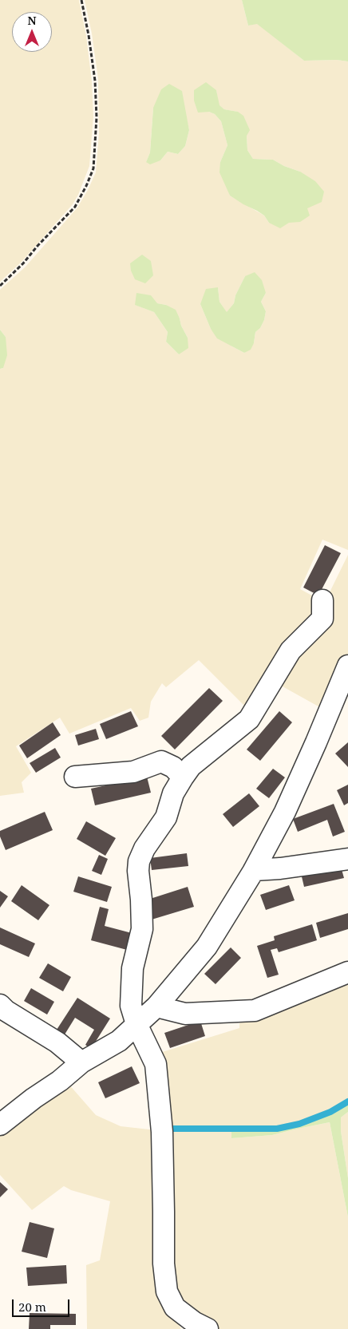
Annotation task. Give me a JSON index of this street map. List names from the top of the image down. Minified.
{"scale_bar":"20 m","north":"top"}
